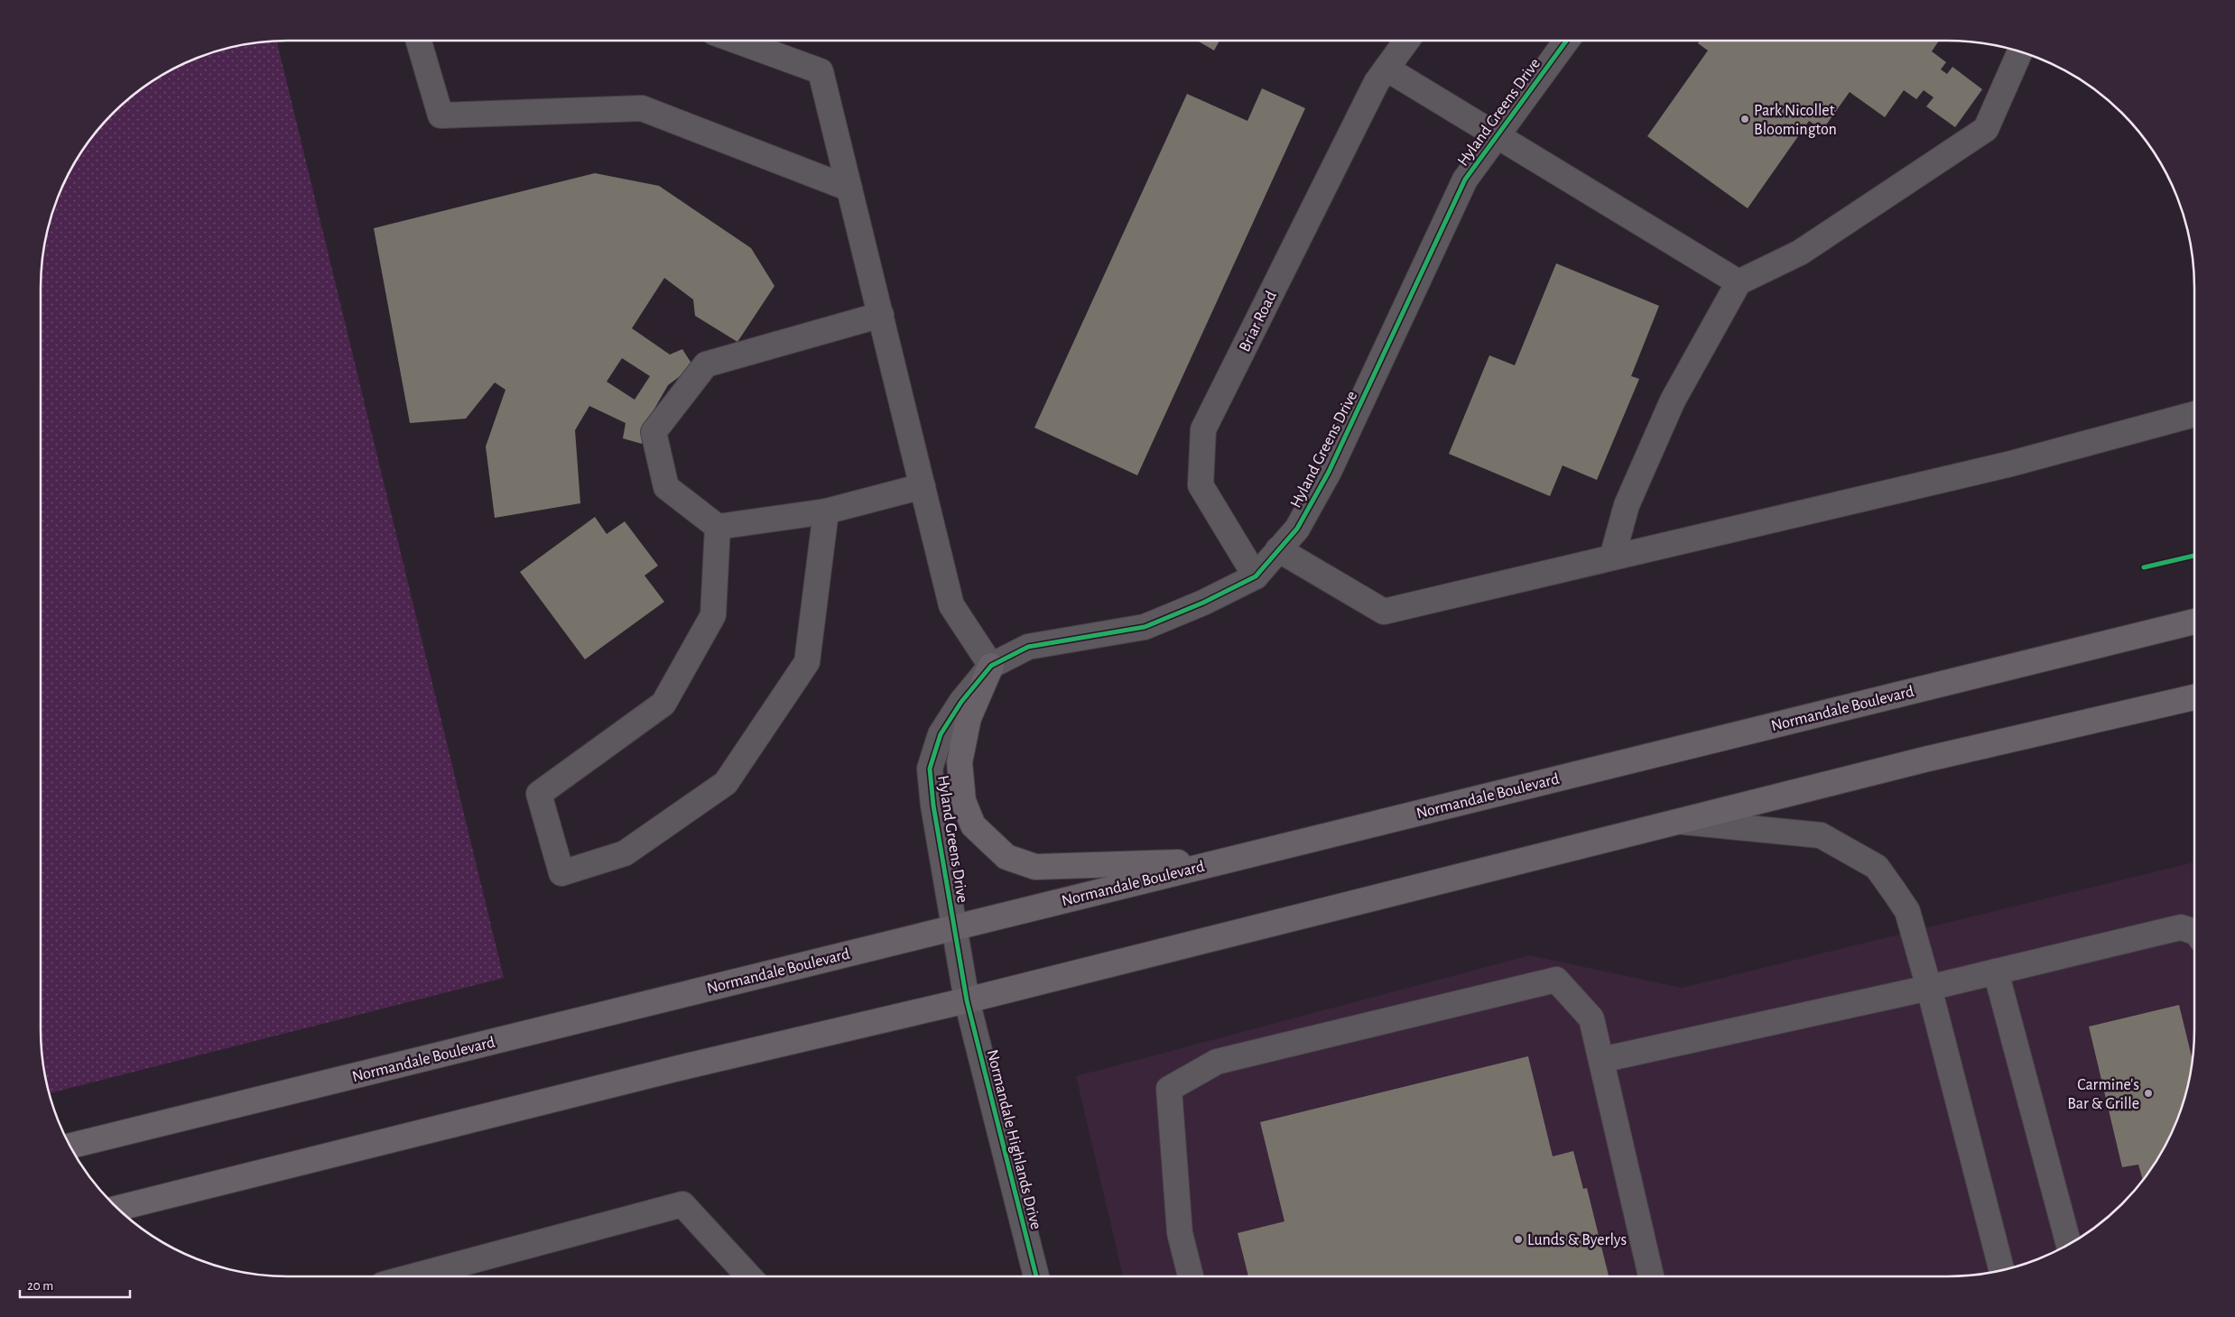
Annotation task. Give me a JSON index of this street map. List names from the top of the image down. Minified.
{"streets":{"main road":["Normandale Boulevard"],"street":["Hyland Greens Drive","Briar Road","Normandale Highlands Drive"]},"crossings":[["Hyland Greens Drive","Briar Road"],["Hyland Greens Drive","Normandale Boulevard"],["Hyland Greens Drive","Normandale Highlands Drive"]],"places":["Park Nicollet Bloomington","Carmine's Bar & Grille","Lunds & Byerlys"],"scale_bar":"20 m"}
